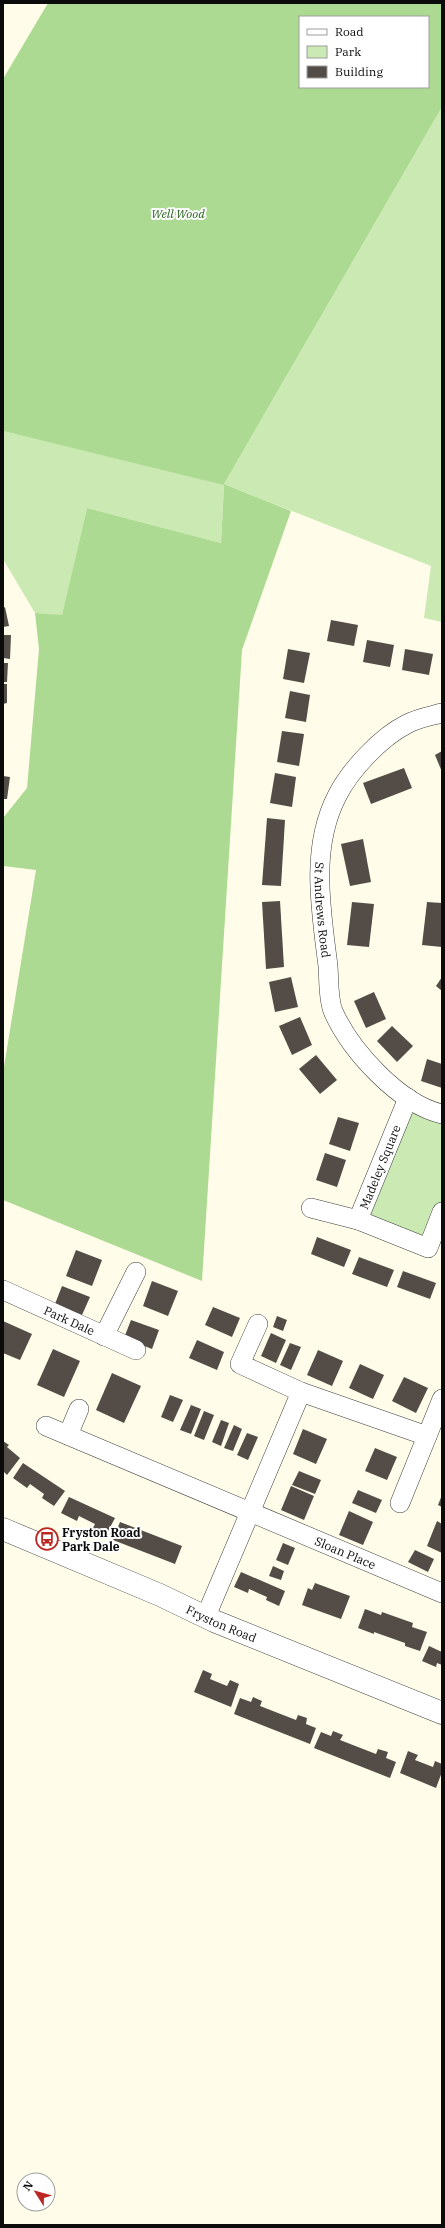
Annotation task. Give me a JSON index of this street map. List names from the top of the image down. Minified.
{"streets":{"street":["St Andrews Road","Madeley Square","Park Dale","Sloan Place","Fryston Road"]},"crossings":[["St Andrews Road","Madeley Square"]],"parks":["Well Wood"],"places":{"bus stop":["Fryston Road Park Dale"]},"legend":["Road","Park","Building"],"north":"top left"}
